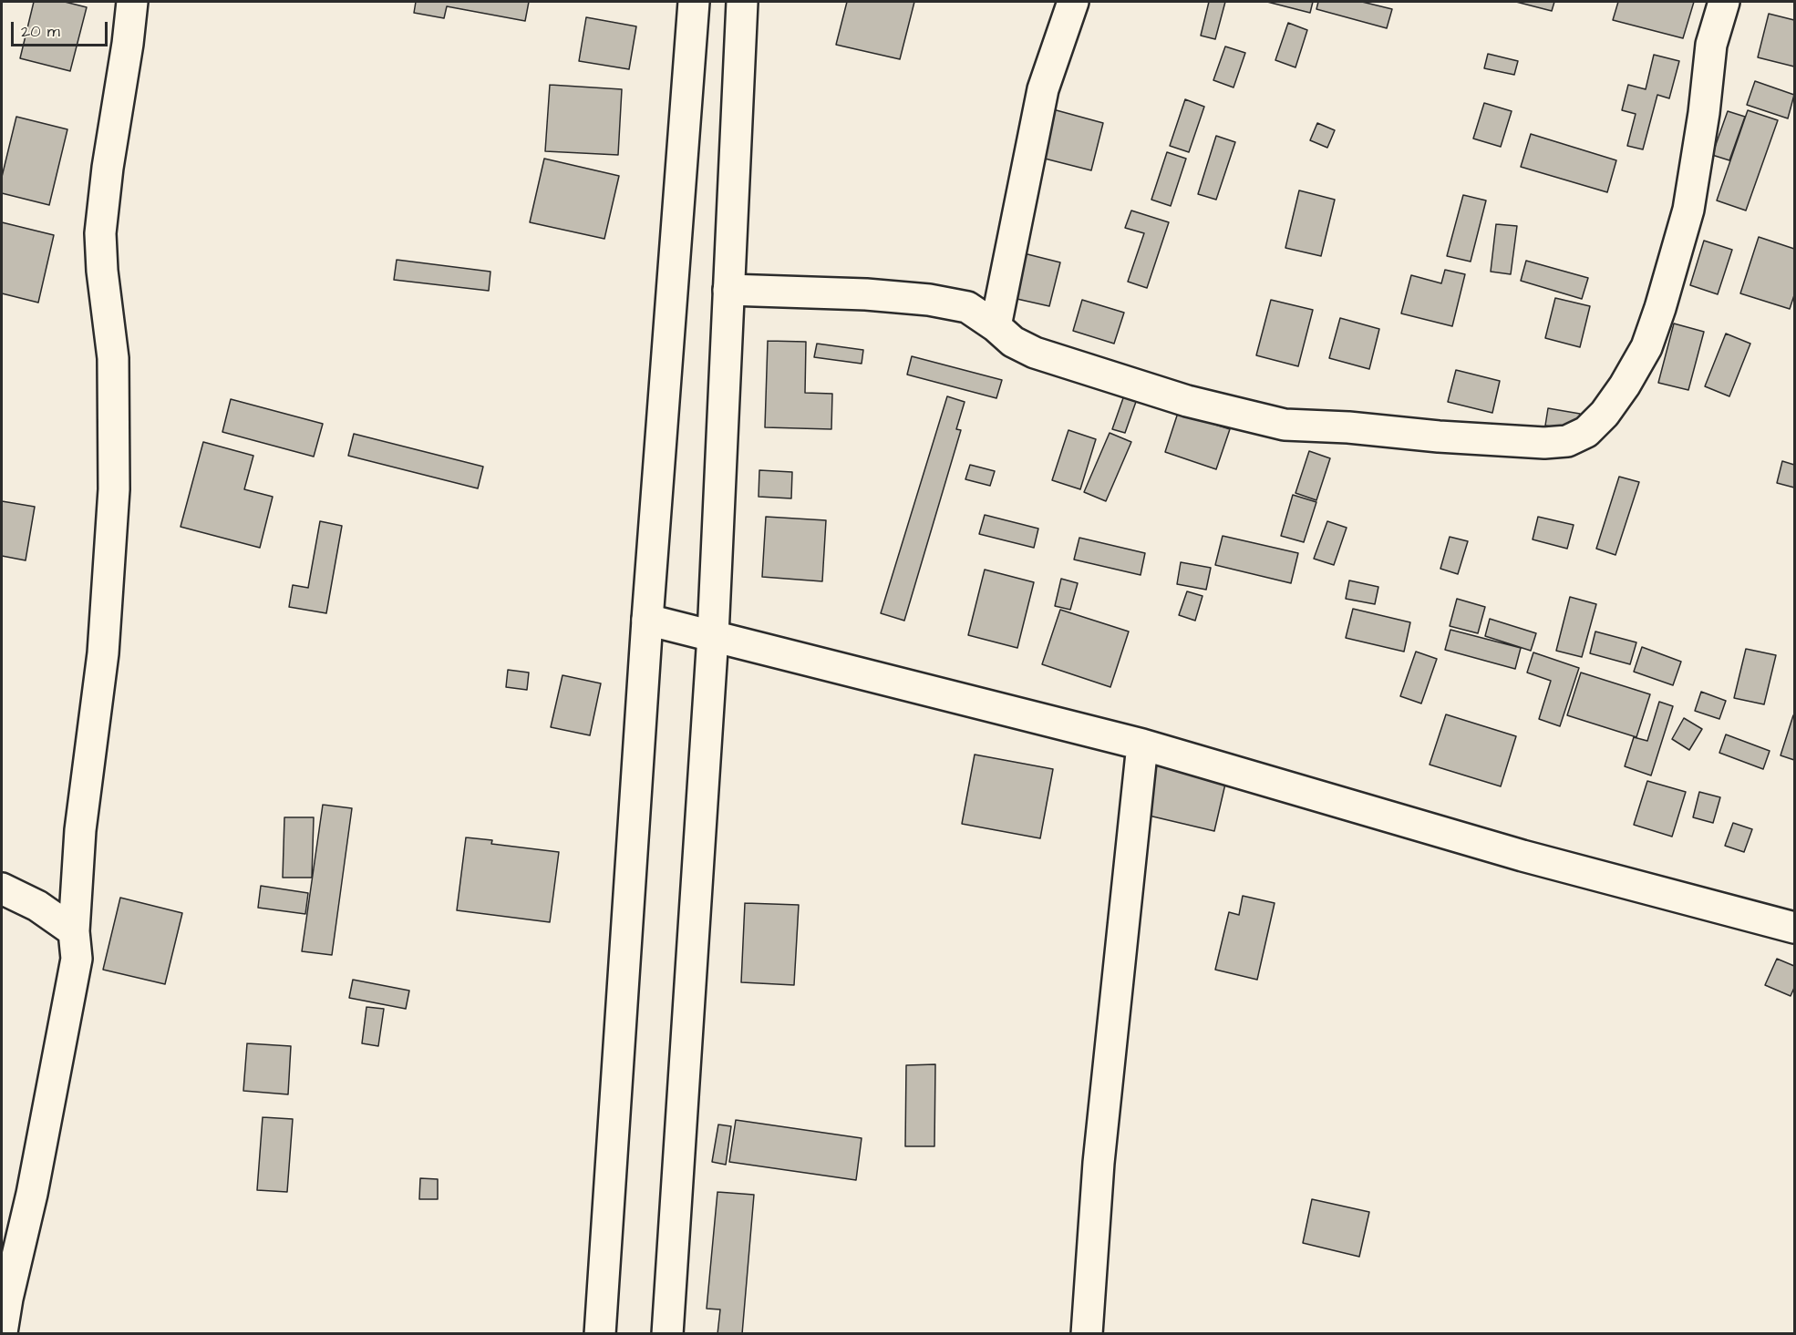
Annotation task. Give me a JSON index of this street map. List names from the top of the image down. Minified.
{"scale_bar":"20 m"}
